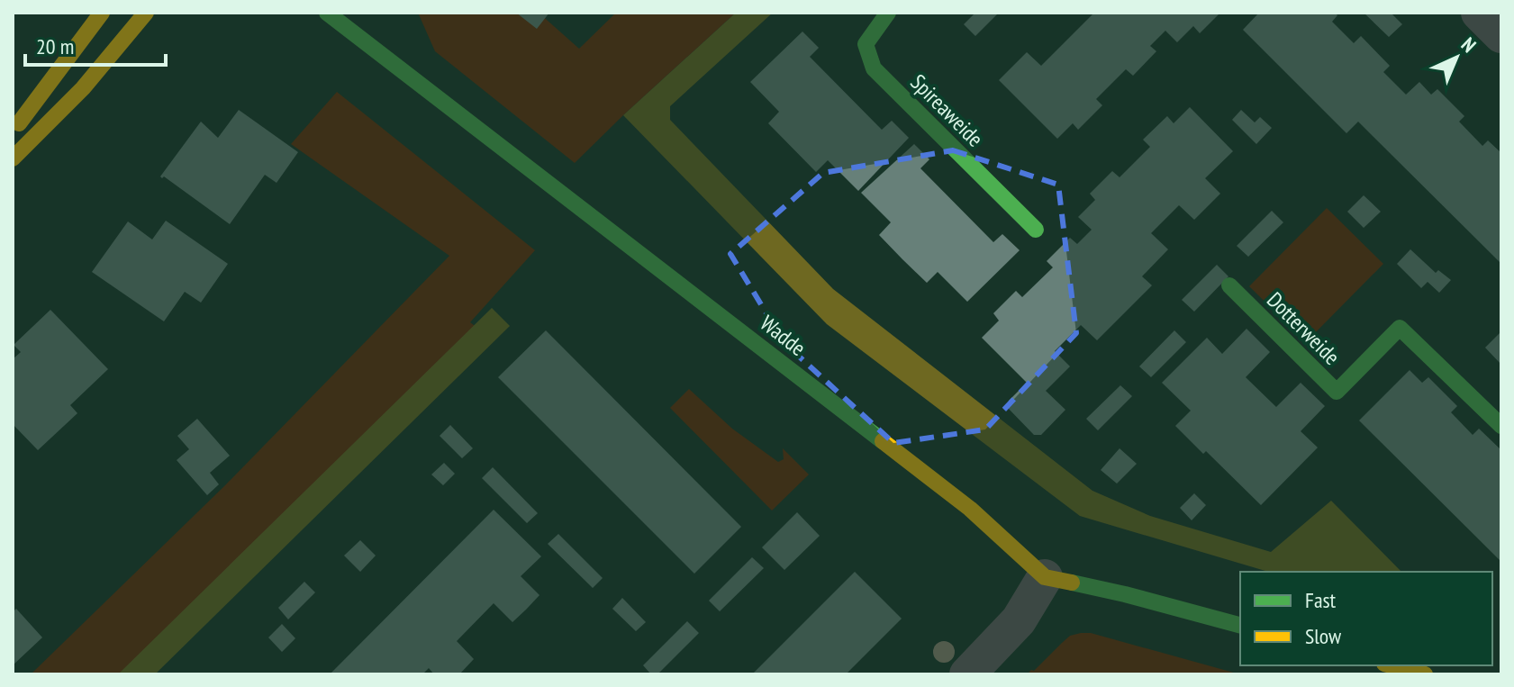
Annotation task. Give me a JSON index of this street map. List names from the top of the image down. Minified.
{"streets":{"street":["Spireaweide","Dotterweide","Wadde"]},"legend":["Fast","Slow"],"scale_bar":"20 m","north":"top right"}
